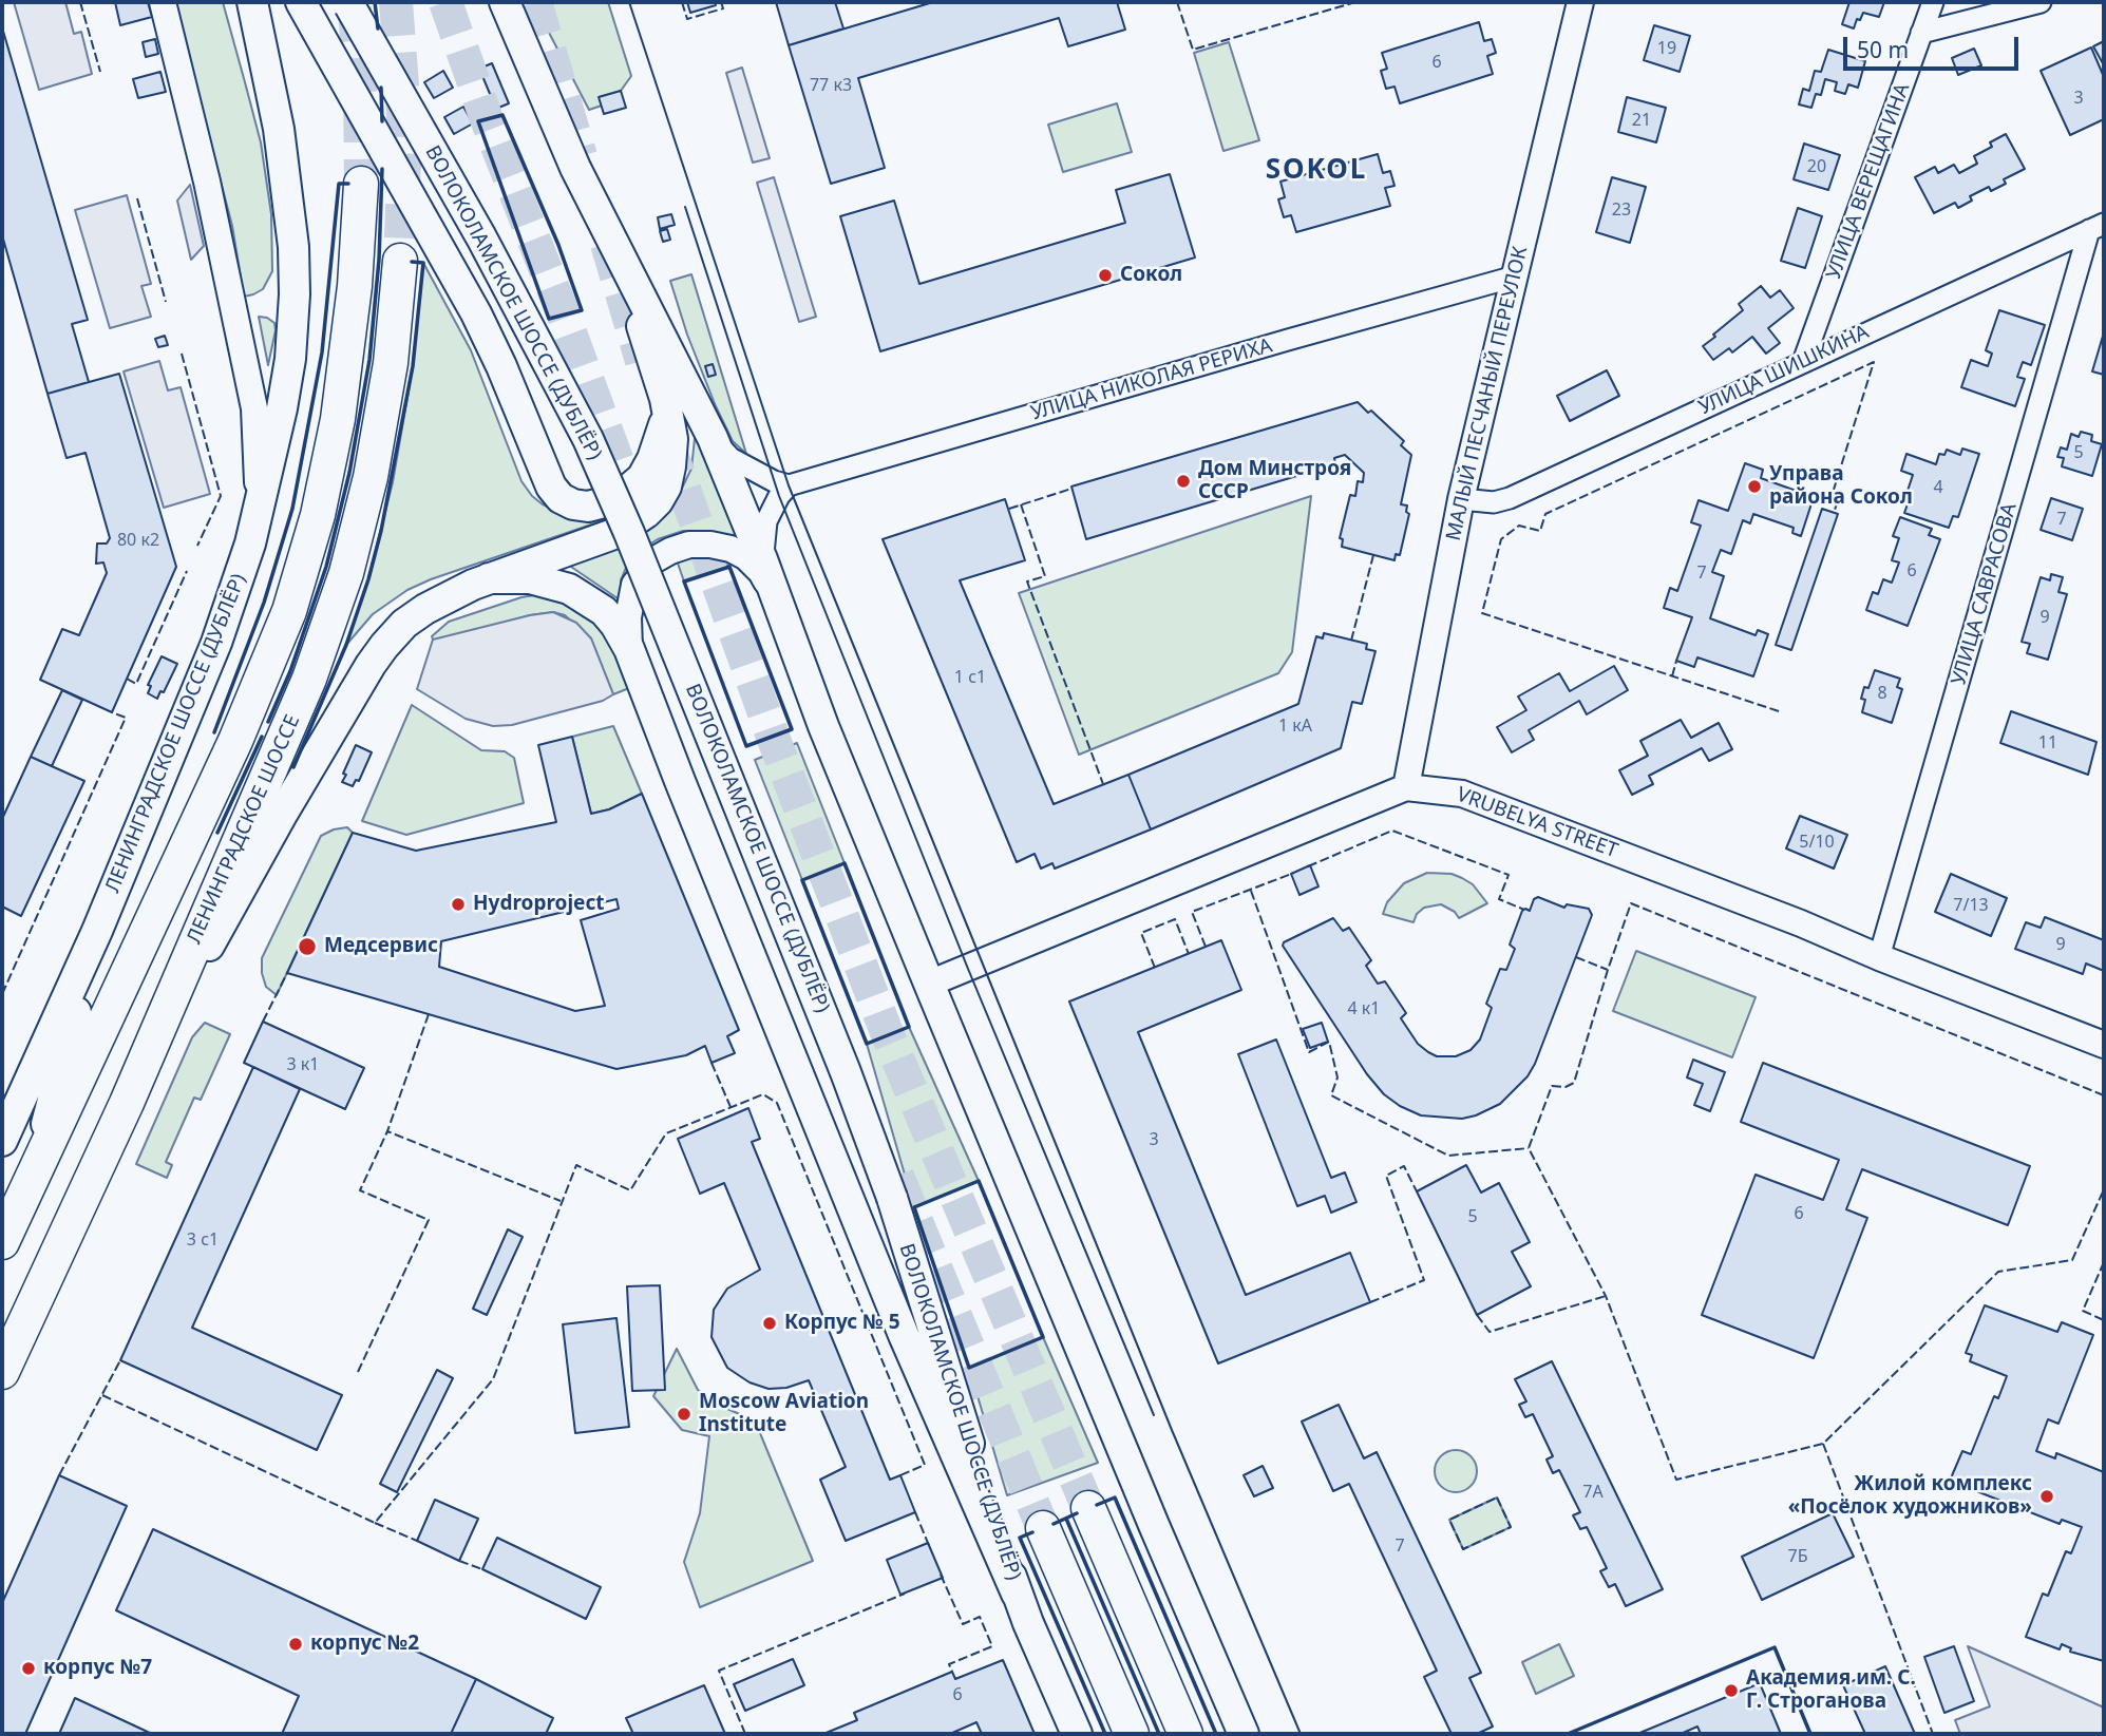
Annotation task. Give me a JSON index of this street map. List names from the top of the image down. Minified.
{"streets":{"main road":["ВОЛОКОЛАМСКОЕ ШОССЕ (ДУБЛЁР)","ЛЕНИНГРАДСКОЕ ШОССЕ (ДУБЛЁР)","ЛЕНИНГРАДСКОЕ ШОССЕ"],"street":["УЛИЦА ВЕРЕЩАГИНА","УЛИЦА ШИШКИНА","УЛИЦА НИКОЛАЯ РЕРИХА","МАЛЫЙ ПЕСЧАНЫЙ ПЕРЕУЛОК","УЛИЦА САВРАСОВА","VRUBELYA STREET"]},"crossings":[["УЛИЦА ВЕРЕЩАГИНА","УЛИЦА ШИШКИНА"],["УЛИЦА ШИШКИНА","МАЛЫЙ ПЕСЧАНЫЙ ПЕРЕУЛОК"],["УЛИЦА ШИШКИНА","УЛИЦА САВРАСОВА"],["УЛИЦА НИКОЛАЯ РЕРИХА","МАЛЫЙ ПЕСЧАНЫЙ ПЕРЕУЛОК"],["МАЛЫЙ ПЕСЧАНЫЙ ПЕРЕУЛОК","VRUBELYA STREET"],["УЛИЦА САВРАСОВА","VRUBELYA STREET"]],"districts":["SOKOL"],"places":["Сокол","Дом Минстроя СССР","Управа района Сокол","Hydroproject","Медсервис","Корпус № 5","Moscow Aviation Institute","Жилой комплекс «Посёлок художников»","корпус №2","корпус №7","Академия им. С. Г. Строганова"],"house_numbers":["19","6","77 к3","3","21","20","23","5","4","7","80 к2","6","7","9","1 с1","8","1 кА","11","5/10","7/13","9","4 к1","3 к1","3","6","5","3 с1","7А","7","7Б","6"],"scale_bar":"50 m"}
